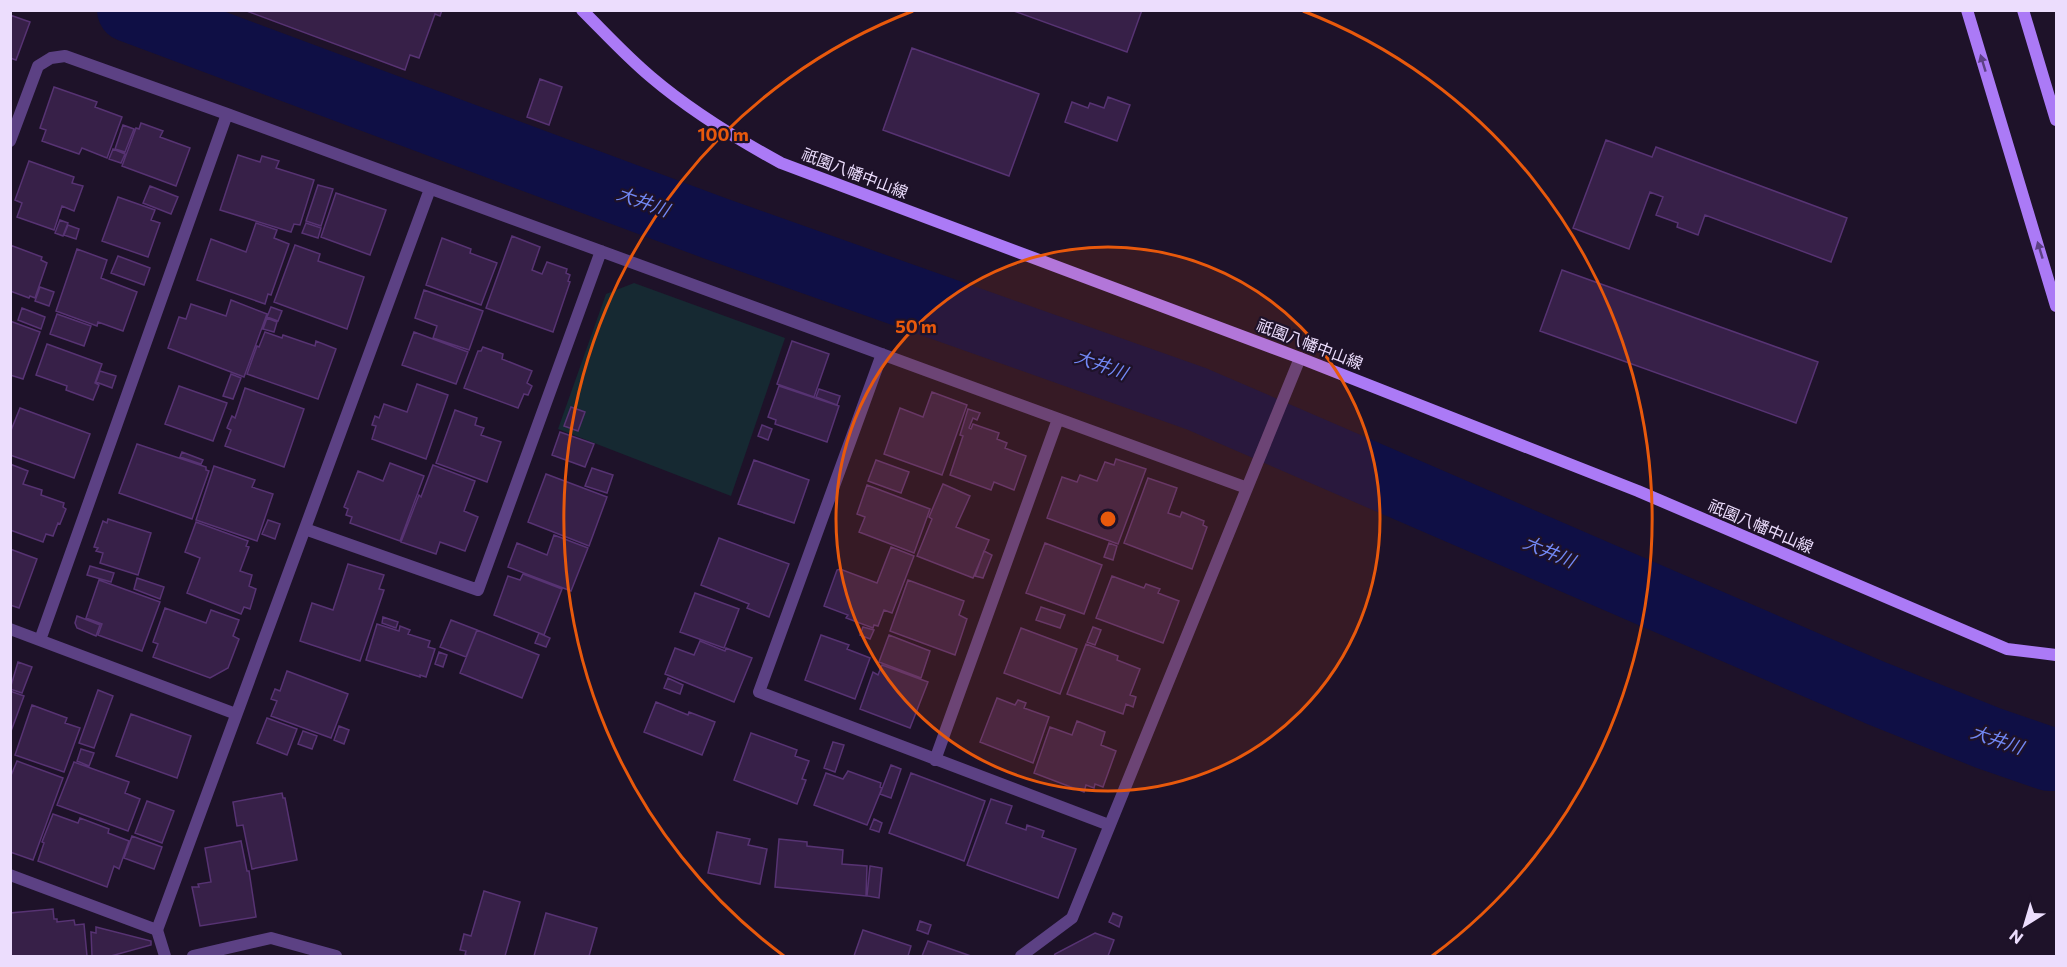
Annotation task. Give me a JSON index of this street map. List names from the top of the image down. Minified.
{"streets":{"main road":["祇園八幡中山線"]},"water":["大井川"],"north":"bottom left","rings":["100 m","50 m"]}
